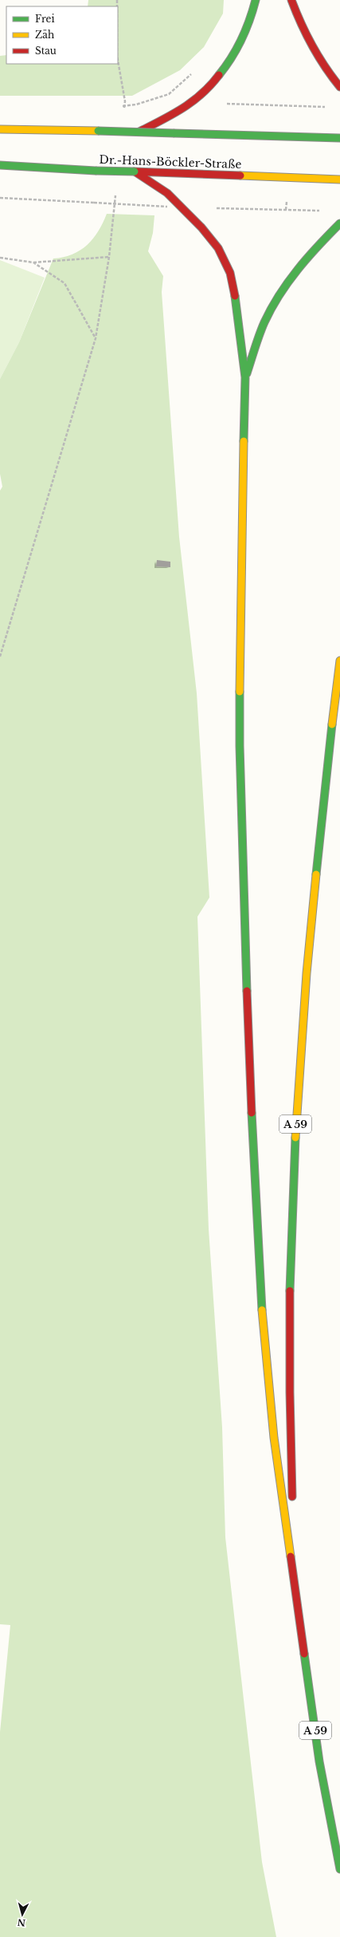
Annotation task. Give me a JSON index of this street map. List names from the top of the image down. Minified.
{"streets":{"main road":["Dr.-Hans-Böckler-Straße","A 59"]},"legend":["Frei","Zäh","Stau"],"north":"bottom"}
